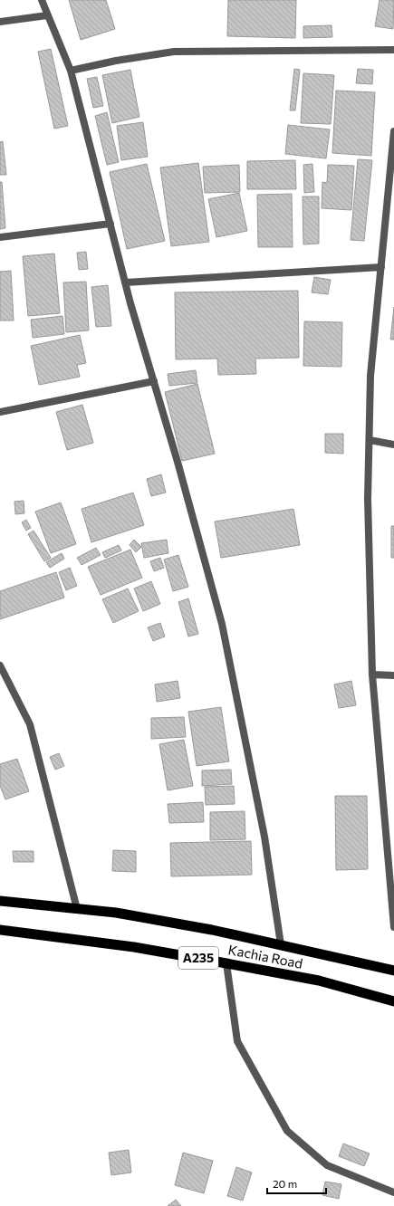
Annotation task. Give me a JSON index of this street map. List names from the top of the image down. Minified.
{"streets":{"highway":["Kachia Road","A235"]},"scale_bar":"20 m"}
